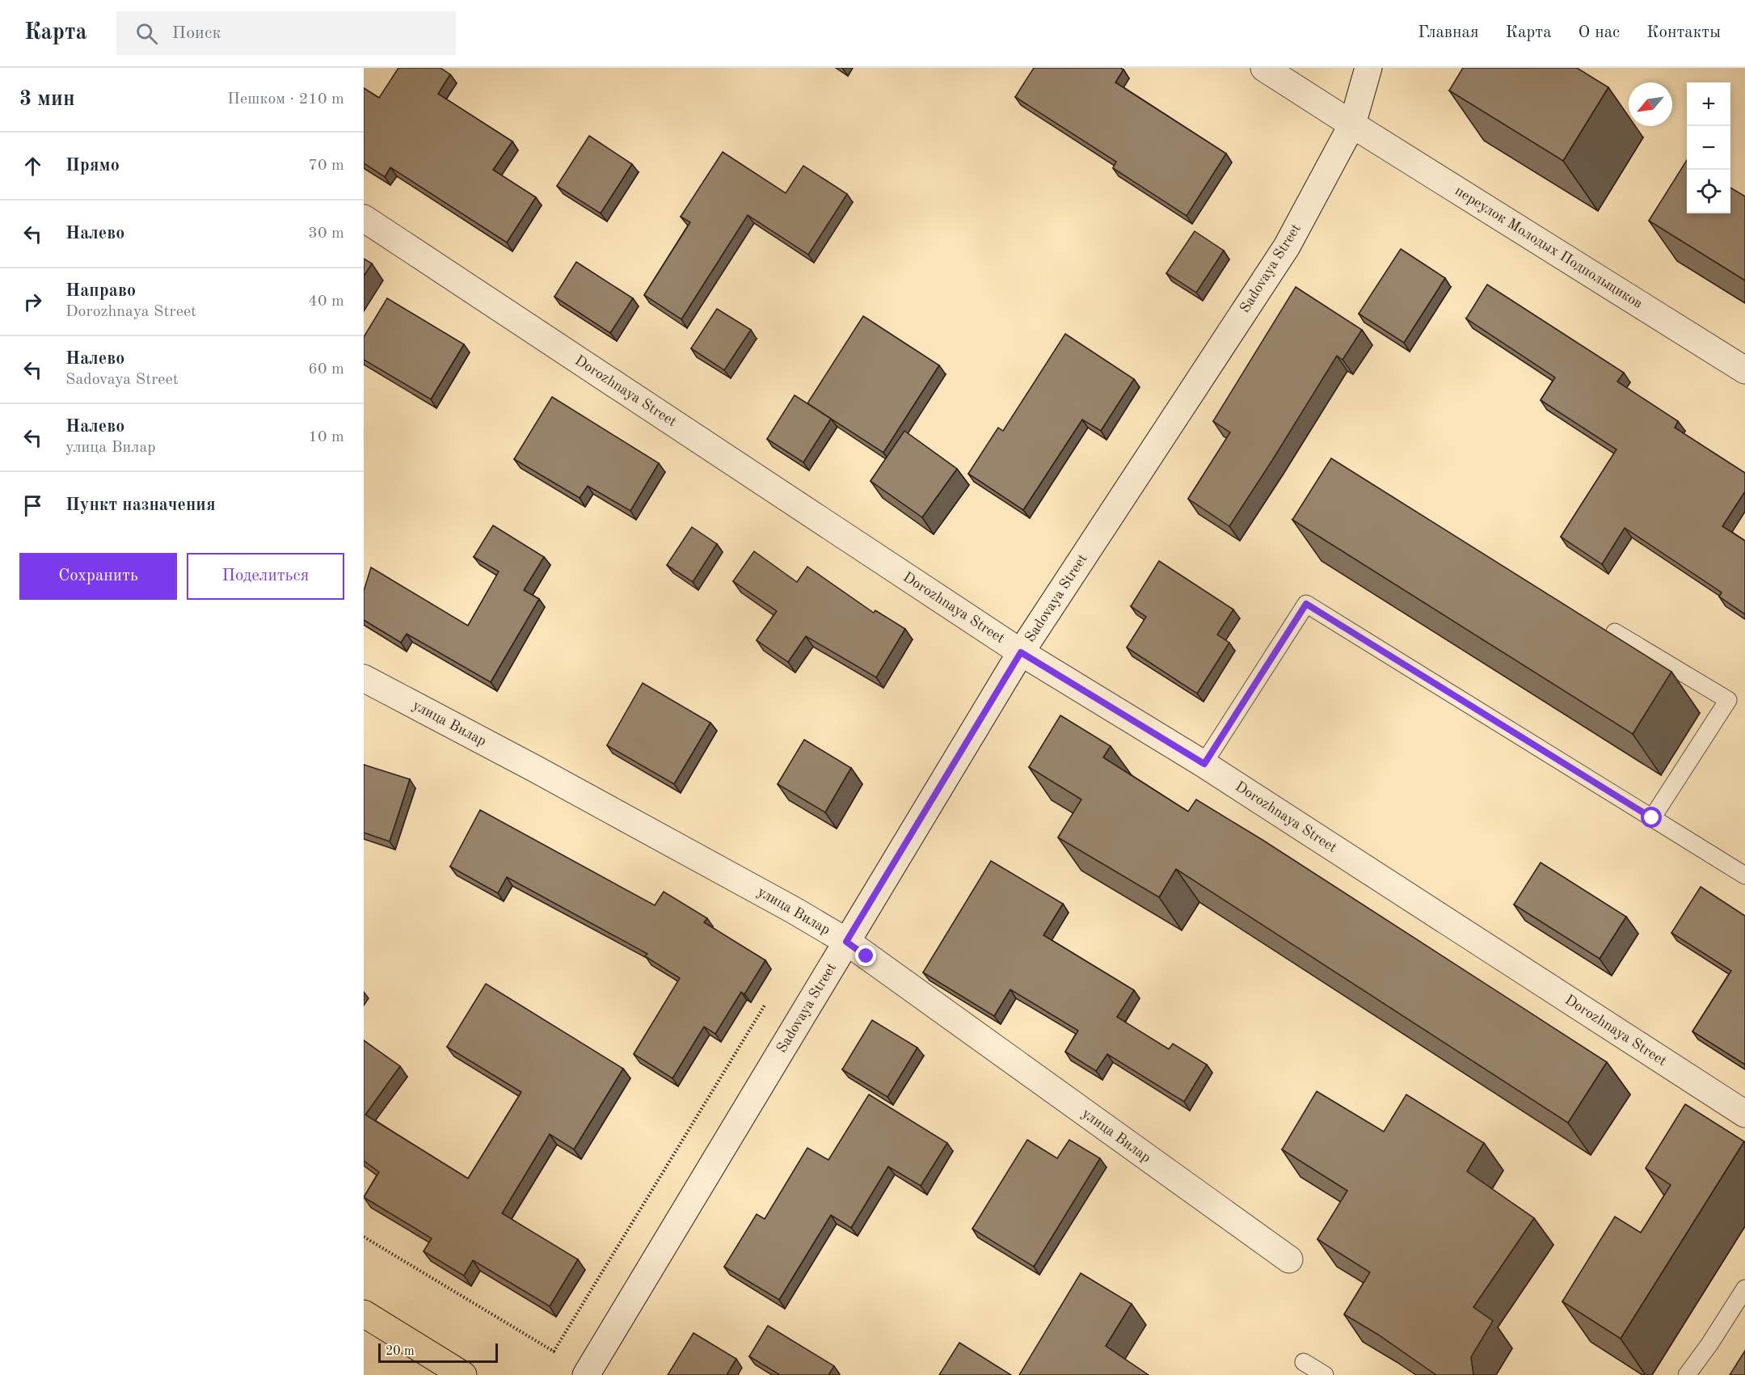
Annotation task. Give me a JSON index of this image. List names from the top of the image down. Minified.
{"streets":{"street":["переулок Молодых Подпольщиков","Sadovaya Street","Dorozhnaya Street","улица Вилар"]},"crossings":[["переулок Молодых Подпольщиков","Sadovaya Street"],["Sadovaya Street","Dorozhnaya Street"],["Sadovaya Street","улица Вилар"]],"scale_bar":"20 m","north":"bottom left","page":{"header":"Карта","search":"Поиск","nav":["Главная","Карта","О нас","Контакты"],"heading":["3 мин","Пешком · 210 m"],"map_buttons":["+","−"],"list":[["Прямо","70 m"],["Налево","30 m"],["Направо","Dorozhnaya Street","40 m"],["Налево","Sadovaya Street","60 m"],["Налево","улица Вилар","10 m"],"Пункт назначения"],"buttons":["Сохранить","Поделиться"],"scale":"20 m"}}
